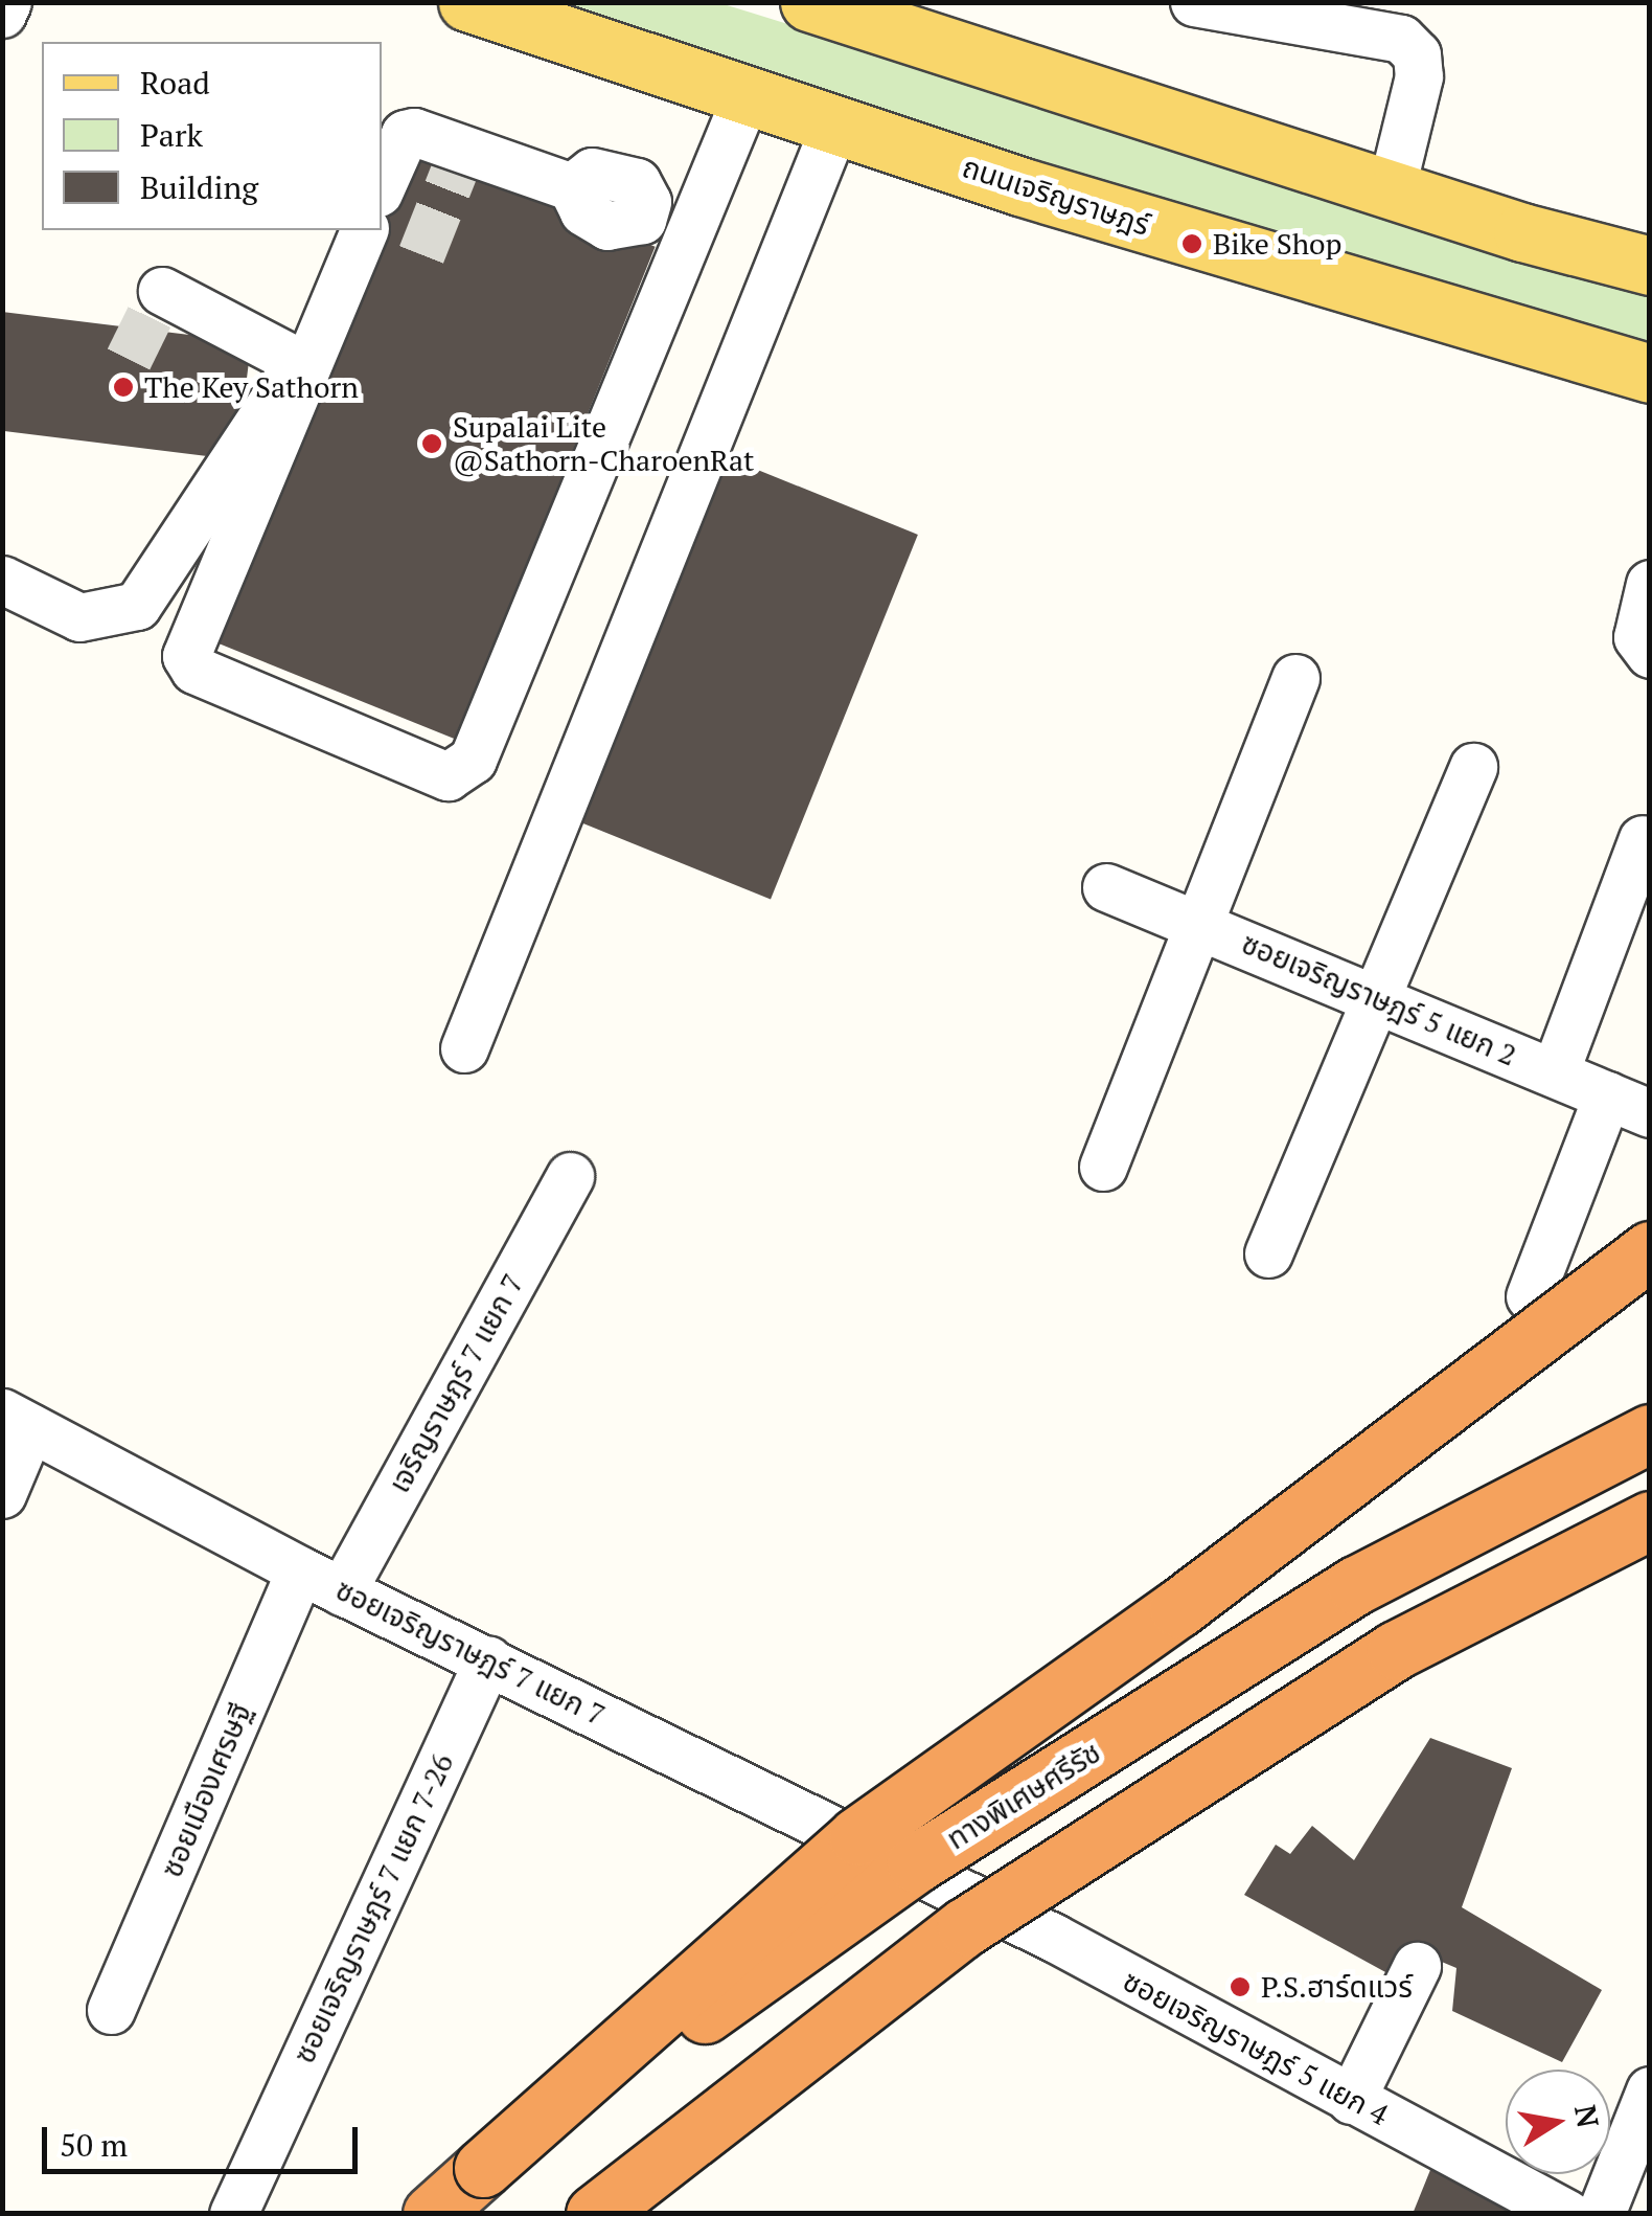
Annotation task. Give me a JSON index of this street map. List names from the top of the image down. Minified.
{"streets":{"highway":["ทางพิเศษศรีรัช"],"main road":["ถนนเจริญราษฎร์"],"street":["ซอยเจริญราษฎร์ 5 แยก 2","เจริญราษฎร์ 7 แยก 7","ซอยเจริญราษฎร์ 7 แยก 7","ซอยเมืองเศรษฐี","ซอยเจริญราษฎร์ 7 แยก 7-26","ซอยเจริญราษฎร์ 5 แยก 4"]},"crossings":[["เจริญราษฎร์ 7 แยก 7","ซอยเจริญราษฎร์ 7 แยก 7"],["ซอยเจริญราษฎร์ 7 แยก 7","ซอยเมืองเศรษฐี"],["ซอยเจริญราษฎร์ 7 แยก 7","ซอยเจริญราษฎร์ 7 แยก 7-26"],["ซอยเจริญราษฎร์ 7 แยก 7","ซอยเจริญราษฎร์ 5 แยก 4"]],"places":["Bike Shop","The Key Sathorn","Supalai Lite @Sathorn-CharoenRat","P.S.ฮาร์ดแวร์"],"legend":["Road","Park","Building"],"scale_bar":"50 m","north":"right"}
